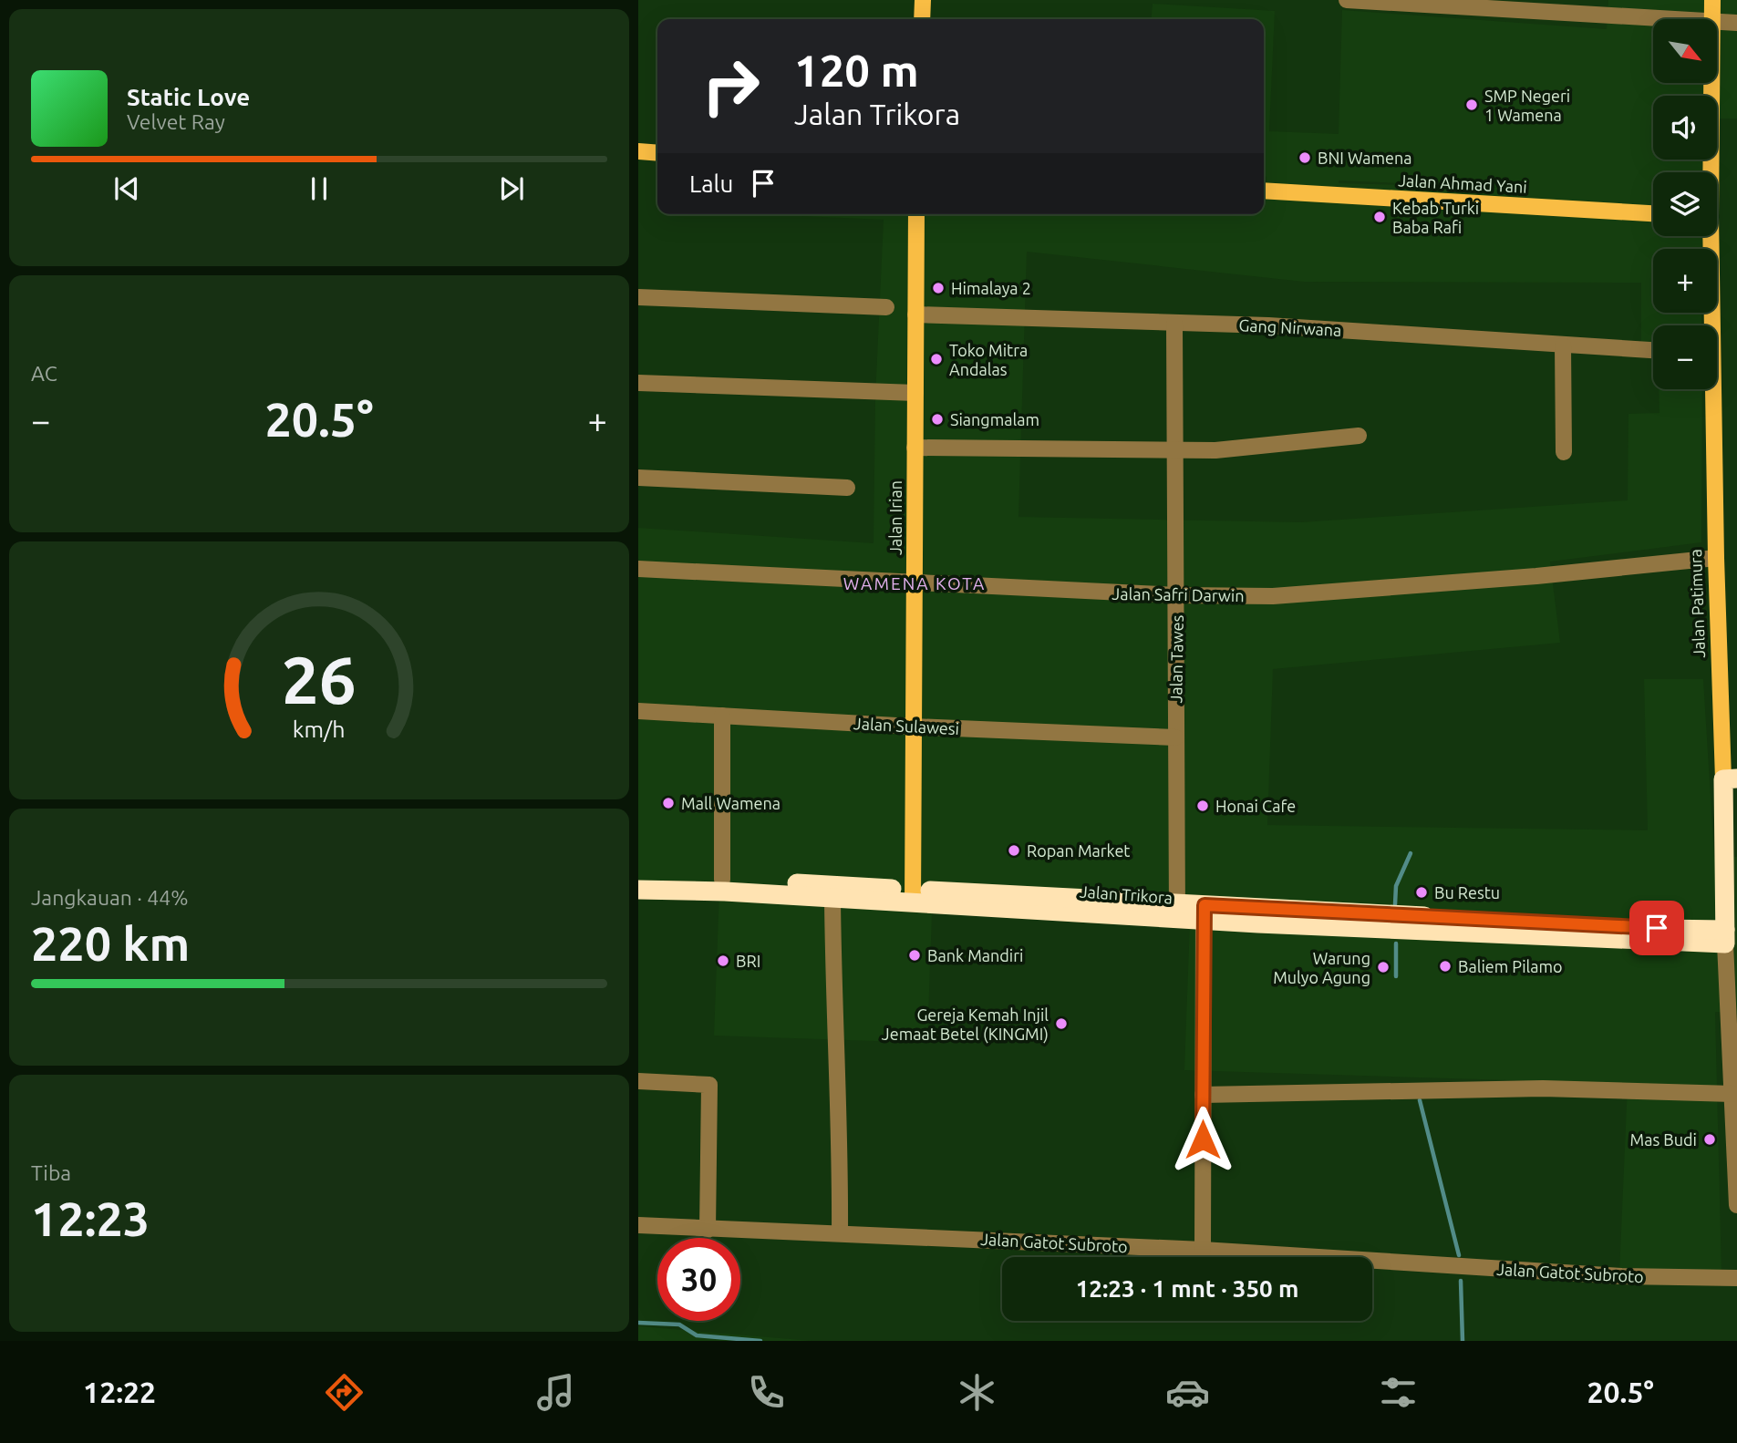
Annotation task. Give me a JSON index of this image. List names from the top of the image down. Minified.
{"streets":{"highway":["Jalan Patimura","Jalan Trikora"],"main road":["Jalan Ahmad Yani","Jalan Irian"],"street":["Gang Nirwana","Jalan Safri Darwin","Jalan Tawes","Jalan Sulawesi","Jalan Gatot Subroto"]},"crossings":[["Gang Nirwana","Jalan Irian"],["Gang Nirwana","Jalan Tawes"],["Jalan Irian","Jalan Safri Darwin"],["Jalan Irian","Jalan Sulawesi"],["Jalan Irian","Jalan Trikora"],["Jalan Safri Darwin","Jalan Patimura"],["Jalan Safri Darwin","Jalan Tawes"],["Jalan Patimura","Jalan Trikora"],["Jalan Tawes","Jalan Sulawesi"],["Jalan Tawes","Jalan Trikora"]],"districts":["WAMENA KOTA"],"places":["SMP Negeri 1 Wamena","BNI Wamena","Kebab Turki Baba Rafi","Himalaya 2","Toko Mitra Andalas","Siangmalam","Mall Wamena","Honai Cafe","Ropan Market","Bu Restu","Bank Mandiri","BRI","Baliem Pilamo","Warung Mulyo Agung","Gereja Kemah Injil Jemaat Betel (KINGMI)","Mas Budi"],"north":"bottom right","page":{"map_buttons":["+","−"],"turn":["120 m","Jalan Trikora"],"song":["Static Love","Velvet Ray"],"then":"Lalu","tile":["AC",["Jangkauan · 44%","220 km"],["Tiba","12:23"]],"heat":["−","20.5°","+"],"limit":"30","trip":"12:23 · 1 mnt · 350 m","tabs":["12:22","20.5°"],"gauge":["26","km/h"]}}
